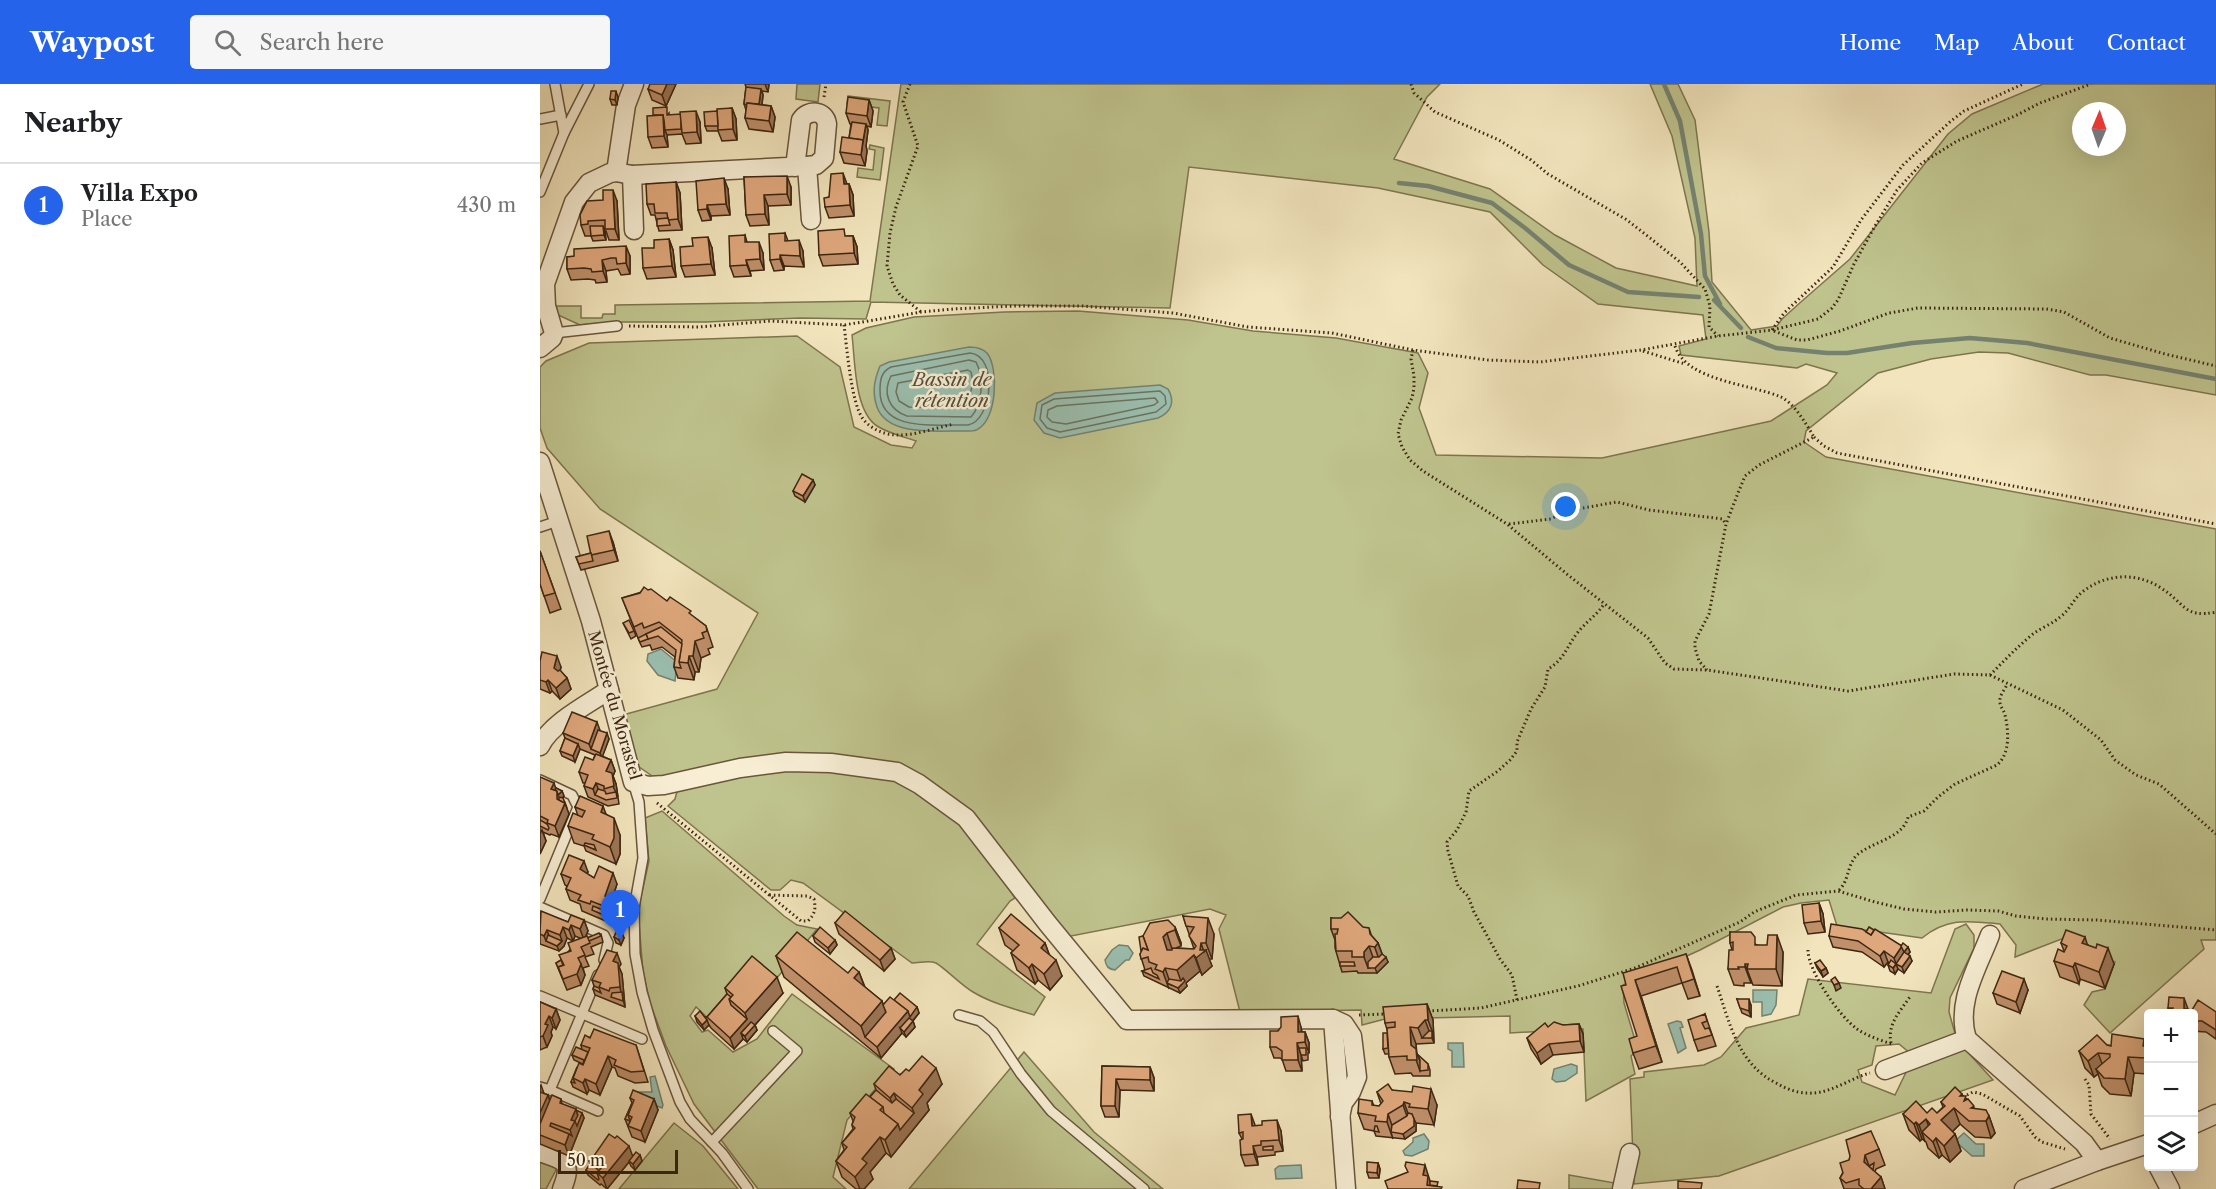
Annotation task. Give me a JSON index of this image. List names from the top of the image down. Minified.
{"streets":{"street":["Montée du Morastel"]},"water":["Bassin de rétention"],"scale_bar":"50 m","north":"top","page":{"header":"Waypost","search":"Search here","nav":["Home","Map","About","Contact"],"heading":"Nearby","list":[{"mark":"1","name":"Villa Expo","note":"Place","value":"430 m"}],"pins":"1","map_buttons":["+","−"],"scale":"50 m"}}
